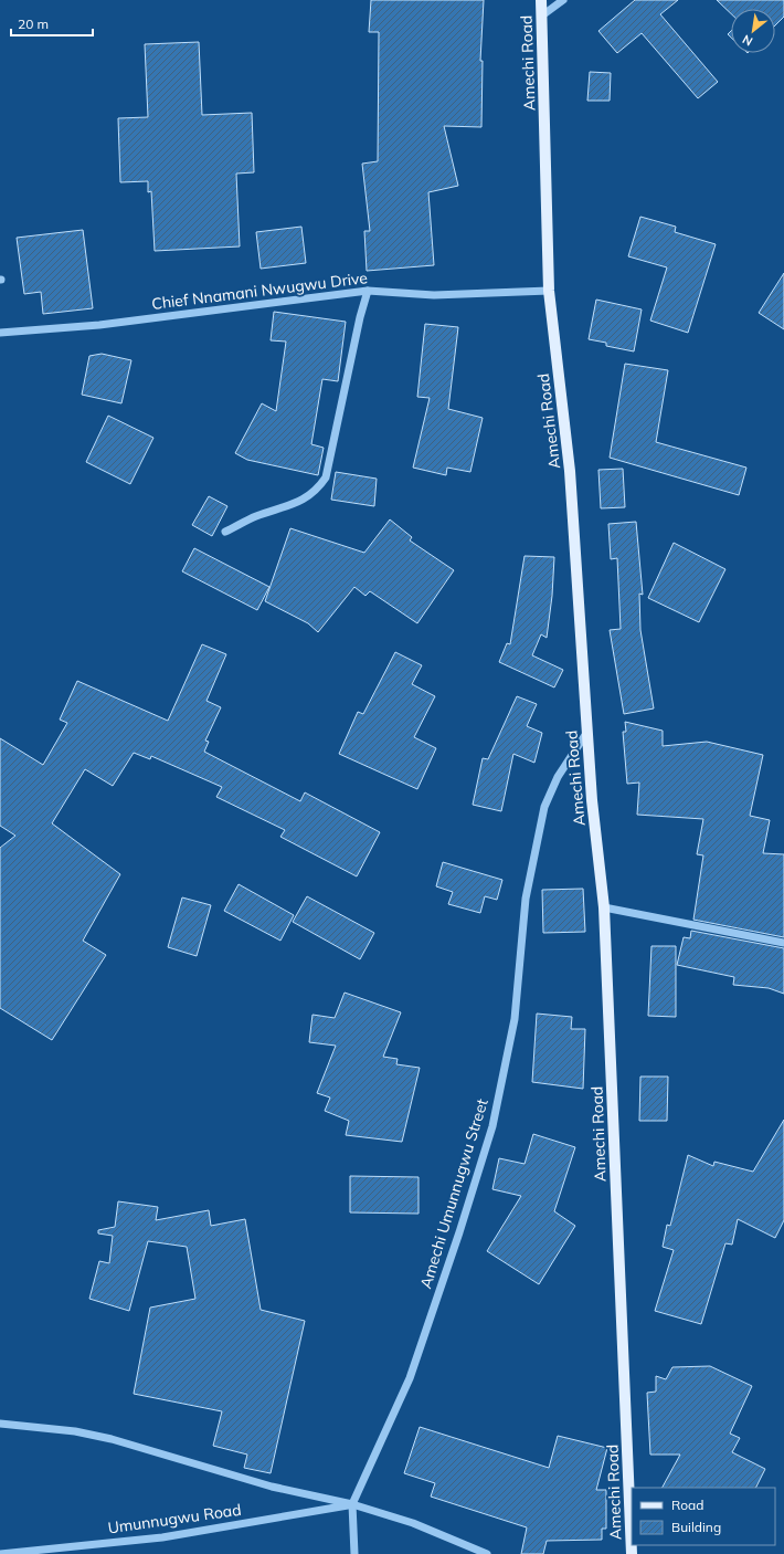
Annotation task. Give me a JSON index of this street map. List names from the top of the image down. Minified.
{"streets":{"main road":["Amechi Road"],"street":["Chief Nnamani Nwugwu Drive","Amechi Umunnugwu Street","Umunnugwu Road"]},"crossings":[["Amechi Road","Chief Nnamani Nwugwu Drive"],["Amechi Road","Amechi Umunnugwu Street"],["Amechi Umunnugwu Street","Umunnugwu Road"]],"legend":["Road","Building"],"scale_bar":"20 m","north":"bottom left"}
